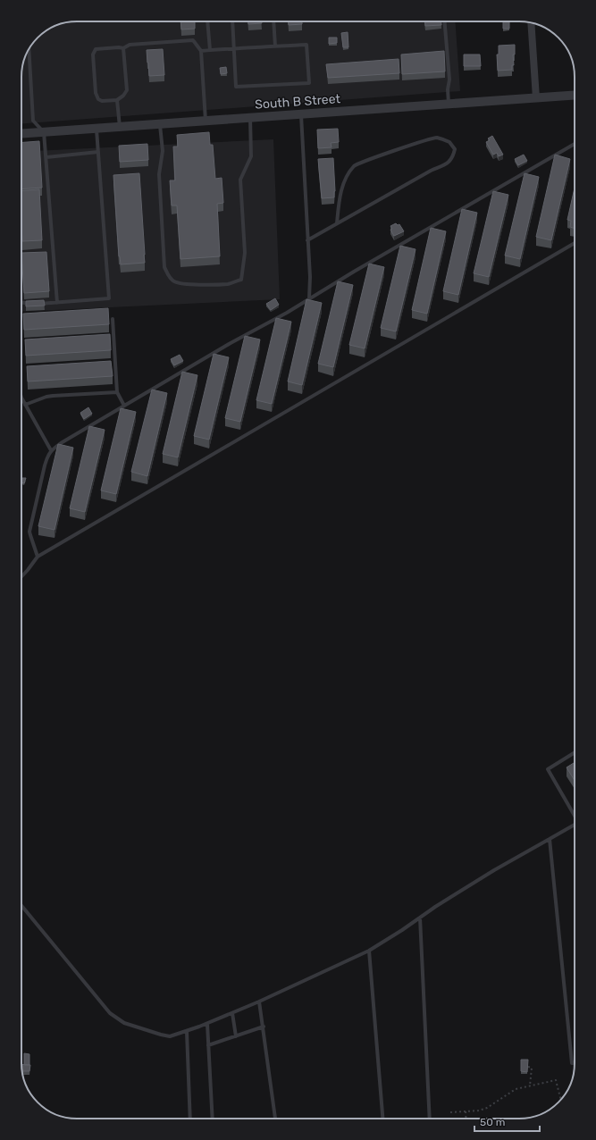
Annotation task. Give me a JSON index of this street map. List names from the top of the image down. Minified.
{"streets":{"street":["South B Street"]},"scale_bar":"50 m"}
